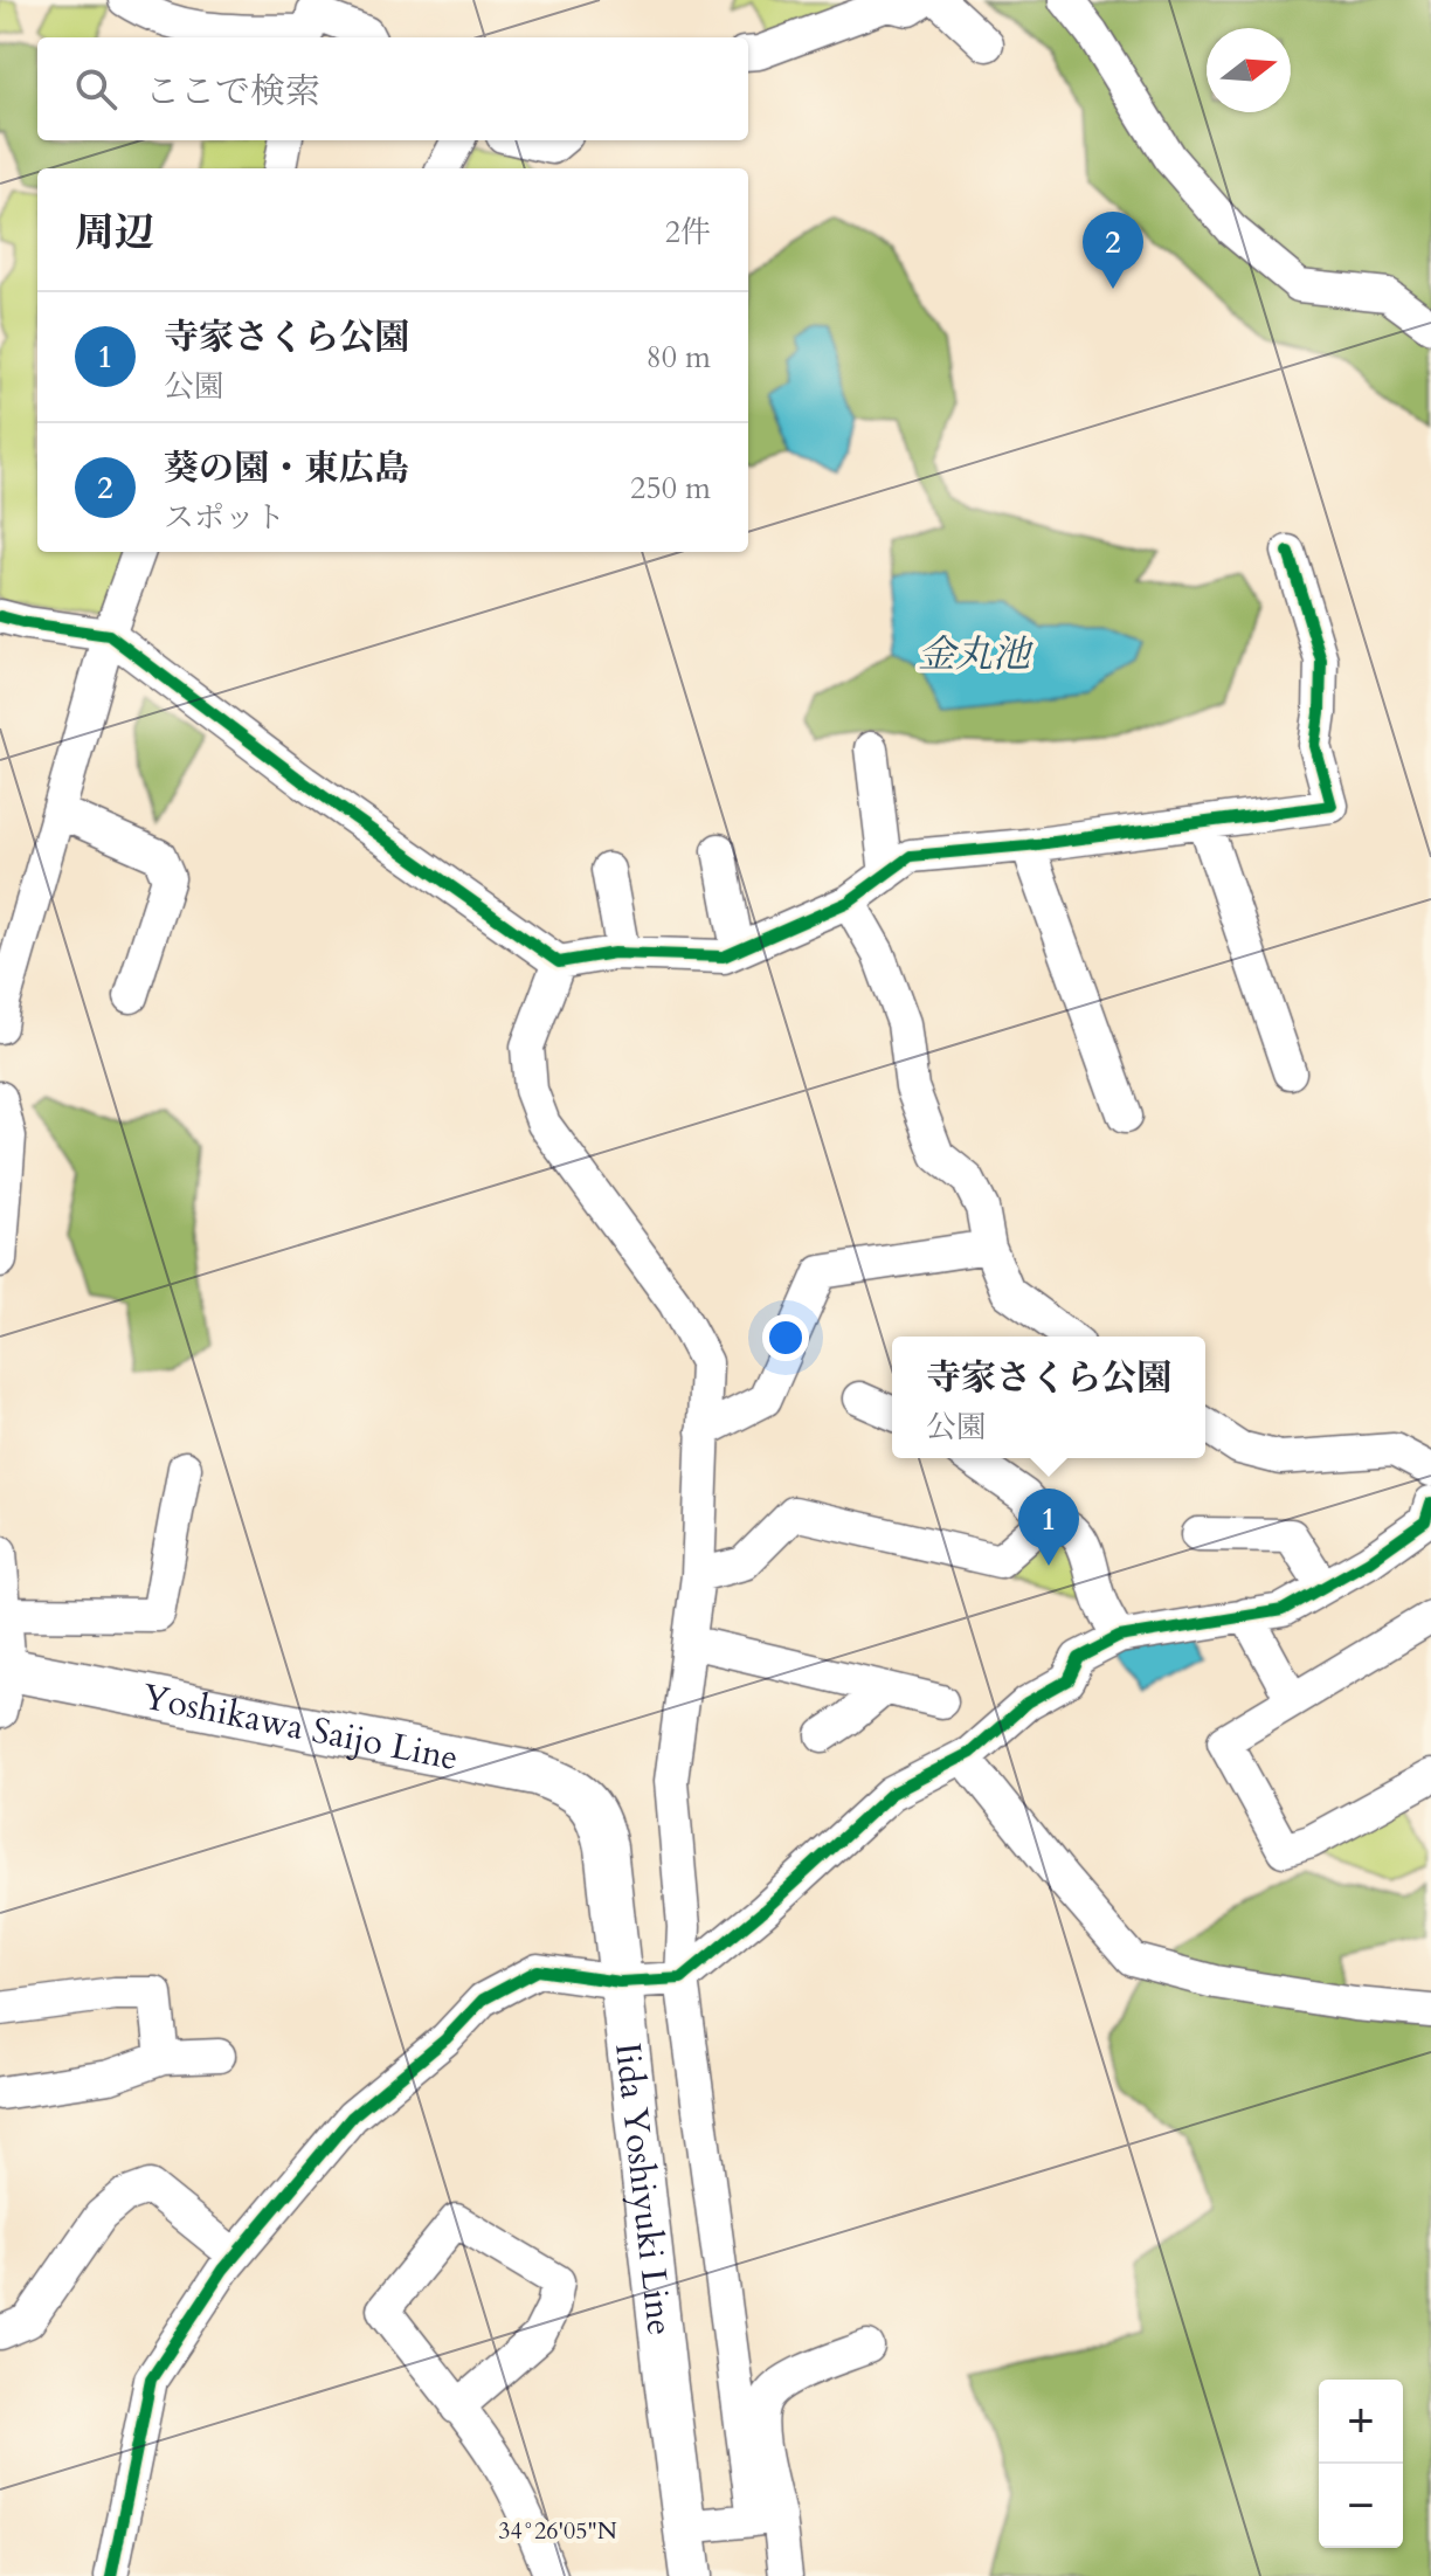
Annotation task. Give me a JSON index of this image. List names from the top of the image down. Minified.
{"streets":{"main road":["Yoshikawa Saijo Line","Iida Yoshiyuki Line"]},"crossings":[["Yoshikawa Saijo Line","Iida Yoshiyuki Line"]],"water":["金丸池"],"north":"right","page":{"search":"ここで検索","heading":["周辺","2件"],"pins":["2","1"],"list":[{"mark":"1","name":"寺家さくら公園","note":"公園","value":"80 m"},{"mark":"2","name":"葵の園・東広島","note":"スポット","value":"250 m"}],"popup":["寺家さくら公園","公園"],"map_buttons":["+","−"]},"coordinates":["34°26'05\"N"]}
